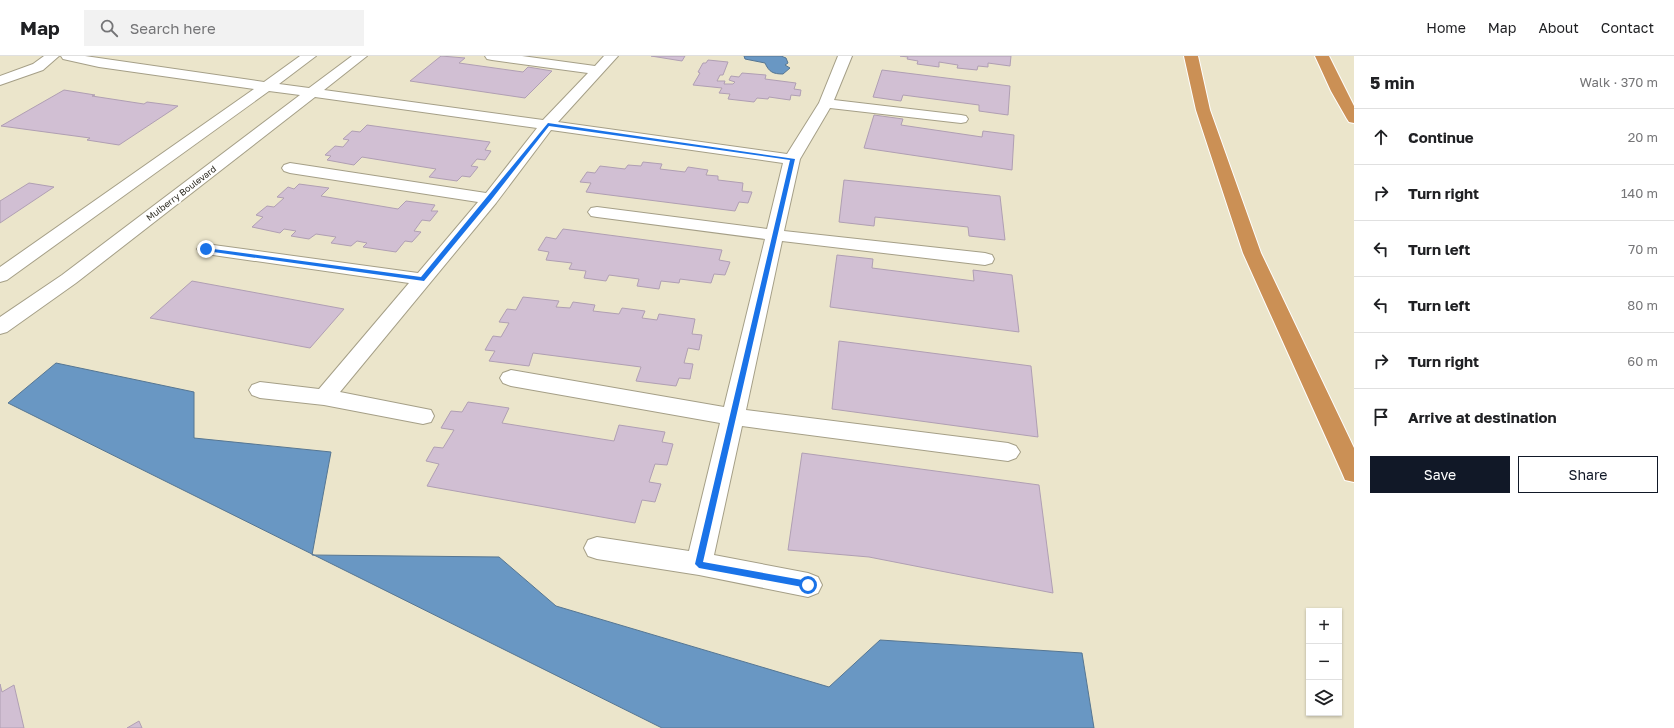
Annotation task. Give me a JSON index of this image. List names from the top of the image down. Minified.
{"streets":{"street":["Mulberry Boulevard"]},"page":{"header":"Map","search":"Search here","nav":["Home","Map","About","Contact"],"heading":["5 min","Walk · 370 m"],"list":[["Continue","20 m"],["Turn right","140 m"],["Turn left","70 m"],["Turn left","80 m"],["Turn right","60 m"],"Arrive at destination"],"buttons":["Save","Share"],"map_buttons":["+","−"]}}
